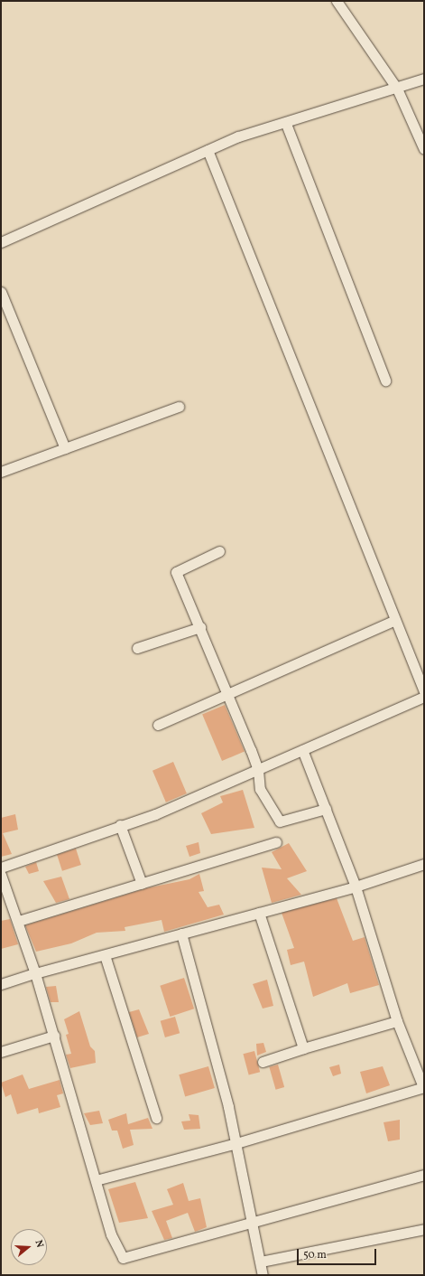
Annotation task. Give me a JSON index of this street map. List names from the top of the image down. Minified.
{"scale_bar":"50 m","north":"right"}
